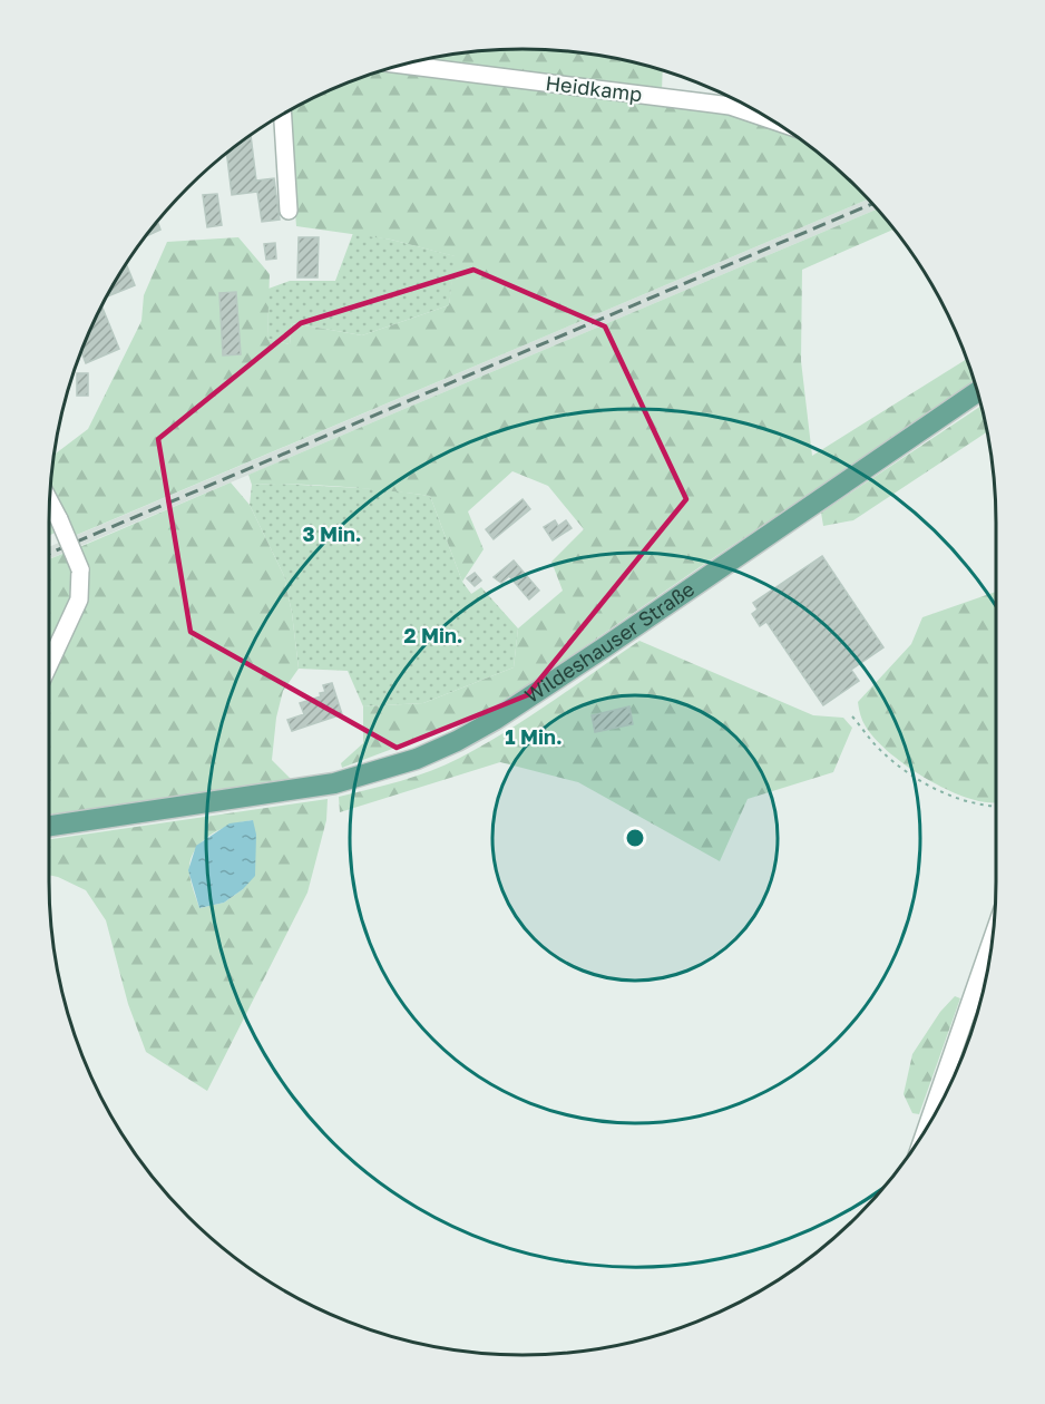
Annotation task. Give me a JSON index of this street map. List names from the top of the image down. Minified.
{"streets":{"main road":["Wildeshauser Straße"],"street":["Heidkamp"]},"rings":["3 Min.","2 Min.","1 Min."]}
